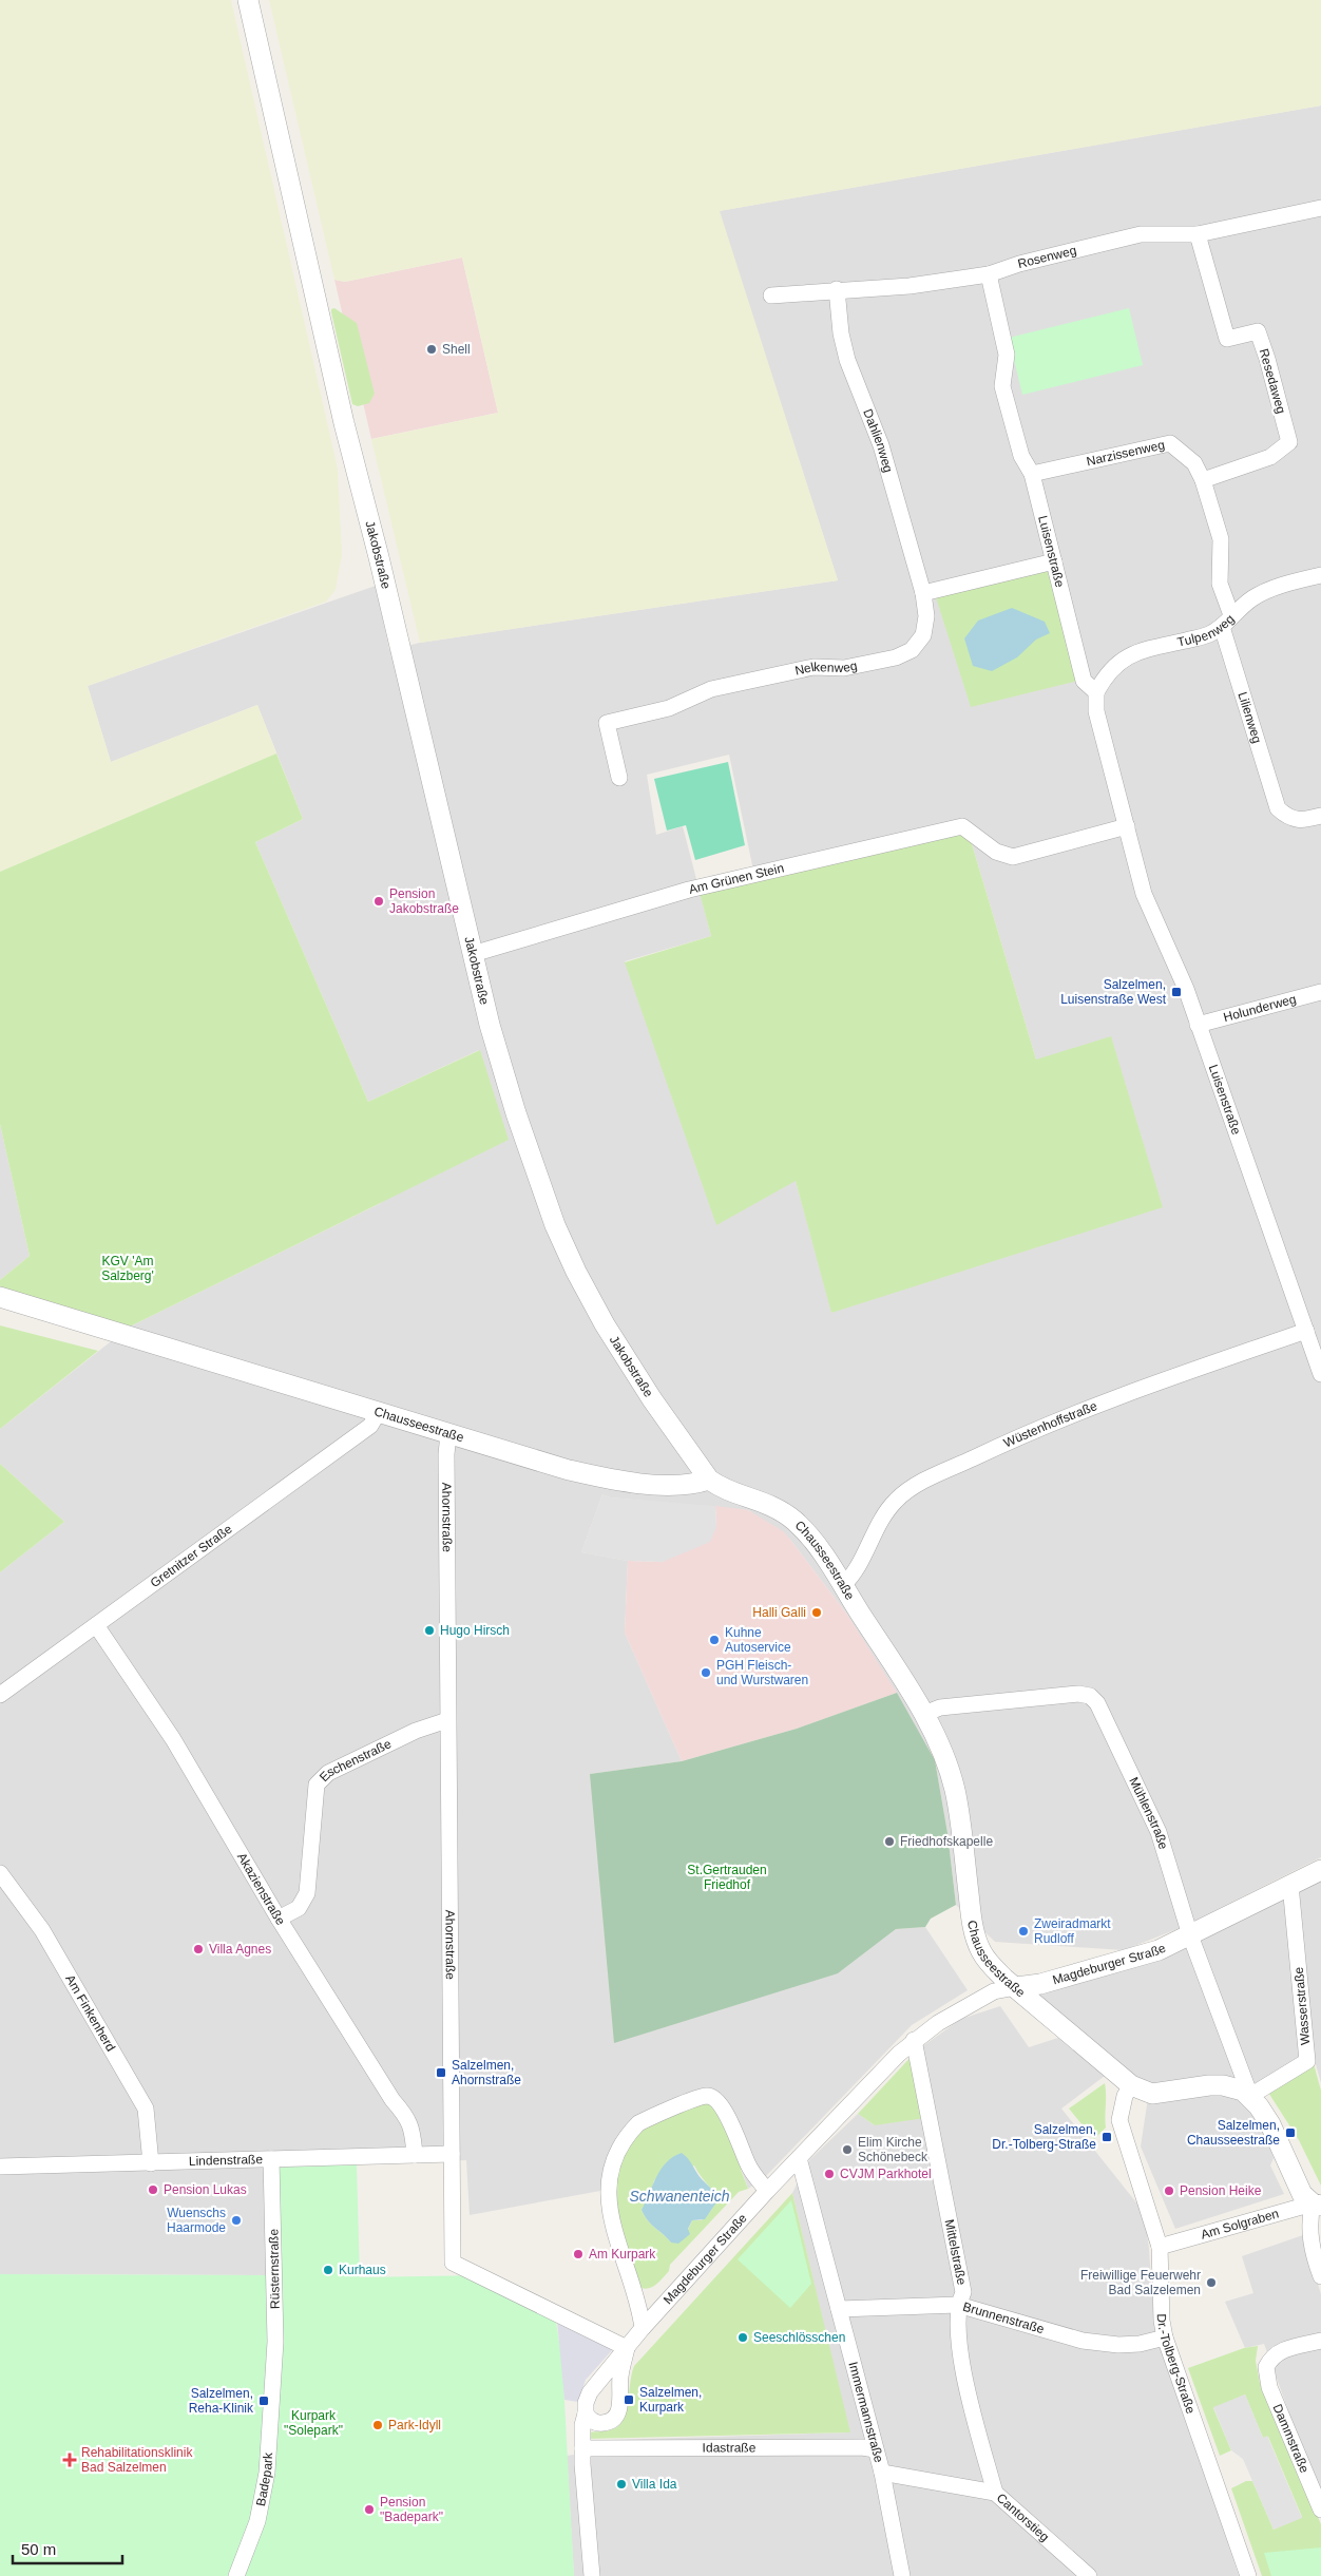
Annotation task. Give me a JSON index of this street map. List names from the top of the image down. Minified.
{"streets":{"street":["Rosenweg","Resedaweg","Dahlienweg","Narzissenweg","Luisenstraße","Jakobstraße","Tulpenweg","Nelkenweg","Lilienweg","Am Grünen Stein","Holunderweg","Chausseestraße","Wüstenhoffstraße","Ahornstraße","Gretnitzer Straße","Eschenstraße","Mühlenstraße","Akazienstraße","Magdeburger Straße","Wasserstraße","Am Finkenherd","Lindenstraße","Am Solgraben","Mittelstraße","Rüsternstraße","Brunnenstraße","Dr.-Tolberg-Straße","Immermannstraße","Dammstraße","Idastraße","Badepark","Cantorstieg"]},"crossings":[["Rosenweg","Resedaweg"],["Rosenweg","Dahlienweg"],["Rosenweg","Luisenstraße"],["Resedaweg","Narzissenweg"],["Resedaweg","Lilienweg"],["Dahlienweg","Nelkenweg"],["Narzissenweg","Luisenstraße"],["Narzissenweg","Lilienweg"],["Luisenstraße","Tulpenweg"],["Luisenstraße","Am Grünen Stein"],["Luisenstraße","Holunderweg"],["Luisenstraße","Wüstenhoffstraße"],["Jakobstraße","Am Grünen Stein"],["Jakobstraße","Chausseestraße"],["Tulpenweg","Lilienweg"],["Chausseestraße","Wüstenhoffstraße"],["Chausseestraße","Ahornstraße"],["Chausseestraße","Gretnitzer Straße"],["Chausseestraße","Mühlenstraße"],["Chausseestraße","Magdeburger Straße"],["Chausseestraße","Wasserstraße"],["Chausseestraße","Dr.-Tolberg-Straße"],["Ahornstraße","Eschenstraße"],["Ahornstraße","Magdeburger Straße"],["Ahornstraße","Lindenstraße"],["Gretnitzer Straße","Akazienstraße"],["Eschenstraße","Akazienstraße"],["Mühlenstraße","Magdeburger Straße"],["Mühlenstraße","Wasserstraße"],["Akazienstraße","Lindenstraße"],["Magdeburger Straße","Wasserstraße"],["Magdeburger Straße","Mittelstraße"],["Magdeburger Straße","Immermannstraße"],["Am Finkenherd","Lindenstraße"],["Lindenstraße","Rüsternstraße"],["Am Solgraben","Dr.-Tolberg-Straße"],["Mittelstraße","Brunnenstraße"],["Mittelstraße","Cantorstieg"],["Rüsternstraße","Badepark"],["Brunnenstraße","Dr.-Tolberg-Straße"],["Brunnenstraße","Immermannstraße"],["Immermannstraße","Idastraße"],["Immermannstraße","Cantorstieg"]],"water":["Schwanenteich"],"parks":["KGV 'Am Salzberg'","St.Gertrauden Friedhof","Kurpark \"Solepark\""],"places":{"other":["Shell","Pension Jakobstraße","Halli Galli","Hugo Hirsch","Kuhne Autoservice","PGH Fleisch- und Wurstwaren","Friedhofskapelle","Zweiradmarkt Rudloff","Villa Agnes","Elim Kirche Schönebeck","CVJM Parkhotel","Pension Lukas","Pension Heike","Wuenschs Haarmode","Am Kurpark","Kurhaus","Freiwillige Feuerwehr Bad Salzelemen","Seeschlösschen","Park-Idyll","Villa Ida","Pension \"Badepark\""],"transit":["Salzelmen, Luisenstraße West","Salzelmen, Ahornstraße","Salzelmen, Chausseestraße","Salzelmen, Dr.-Tolberg-Straße","Salzelmen, Kurpark","Salzelmen, Reha-Klinik"],"health":["Rehabilitationsklinik Bad Salzelmen"]},"scale_bar":"50 m"}
